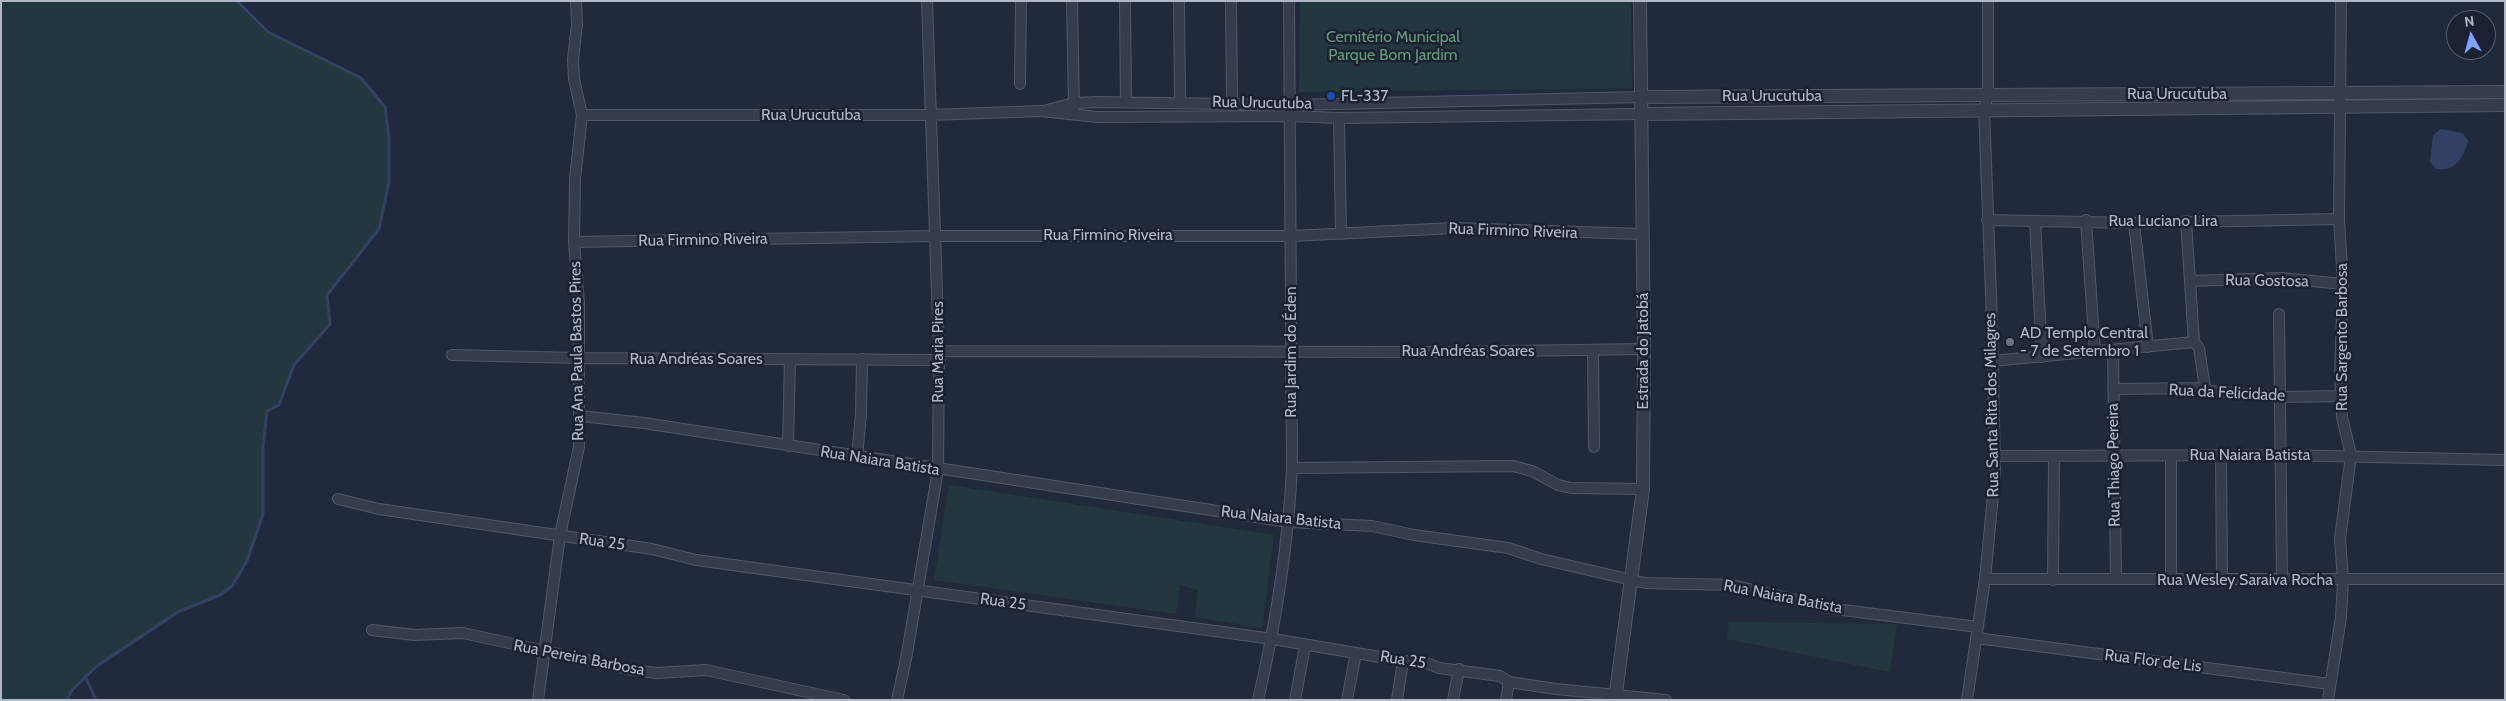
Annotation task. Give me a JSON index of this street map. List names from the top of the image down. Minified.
{"streets":{"street":["Rua Urucutuba","Rua Luciano Lira","Rua Firmino Riveira","Rua Gostosa","Rua Sargento Barbosa","Rua Ana Paula Bastos Pires","Rua Andréas Soares","Estrada do Jatobá","Rua Maria Pires","Rua Jardim do Éden","Rua da Felicidade","Rua Santa Rita dos Milagres","Rua Naiara Batista","Rua Thiago Pereira","Rua 25","Rua Wesley Saraiva Rocha","Rua Pereira Barbosa","Rua Flor de Lis"]},"crossings":[["Rua Urucutuba","Rua Sargento Barbosa"],["Rua Urucutuba","Rua Ana Paula Bastos Pires"],["Rua Urucutuba","Estrada do Jatobá"],["Rua Urucutuba","Rua Maria Pires"],["Rua Urucutuba","Rua Jardim do Éden"],["Rua Urucutuba","Rua Santa Rita dos Milagres"],["Rua Luciano Lira","Rua Sargento Barbosa"],["Rua Luciano Lira","Rua Santa Rita dos Milagres"],["Rua Firmino Riveira","Rua Ana Paula Bastos Pires"],["Rua Firmino Riveira","Estrada do Jatobá"],["Rua Firmino Riveira","Rua Maria Pires"],["Rua Firmino Riveira","Rua Jardim do Éden"],["Rua Gostosa","Rua Sargento Barbosa"],["Rua Sargento Barbosa","Rua da Felicidade"],["Rua Sargento Barbosa","Rua Naiara Batista"],["Rua Sargento Barbosa","Rua Wesley Saraiva Rocha"],["Rua Sargento Barbosa","Rua Flor de Lis"],["Rua Ana Paula Bastos Pires","Rua Andréas Soares"],["Rua Ana Paula Bastos Pires","Rua Naiara Batista"],["Rua Ana Paula Bastos Pires","Rua 25"],["Rua Ana Paula Bastos Pires","Rua Pereira Barbosa"],["Rua Andréas Soares","Estrada do Jatobá"],["Rua Andréas Soares","Rua Maria Pires"],["Rua Andréas Soares","Rua Jardim do Éden"],["Estrada do Jatobá","Rua Naiara Batista"],["Estrada do Jatobá","Rua 25"],["Rua Maria Pires","Rua Naiara Batista"],["Rua Maria Pires","Rua 25"],["Rua Jardim do Éden","Rua Naiara Batista"],["Rua Jardim do Éden","Rua 25"],["Rua da Felicidade","Rua Thiago Pereira"],["Rua Santa Rita dos Milagres","Rua Naiara Batista"],["Rua Santa Rita dos Milagres","Rua Wesley Saraiva Rocha"],["Rua Santa Rita dos Milagres","Rua Flor de Lis"],["Rua Naiara Batista","Rua Thiago Pereira"],["Rua Naiara Batista","Rua Flor de Lis"],["Rua Thiago Pereira","Rua Wesley Saraiva Rocha"]],"parks":["Cemitério Municipal Parque Bom Jardim"],"places":["FL-337","AD Templo Central - 7 de Setembro 1"],"north":"top"}
